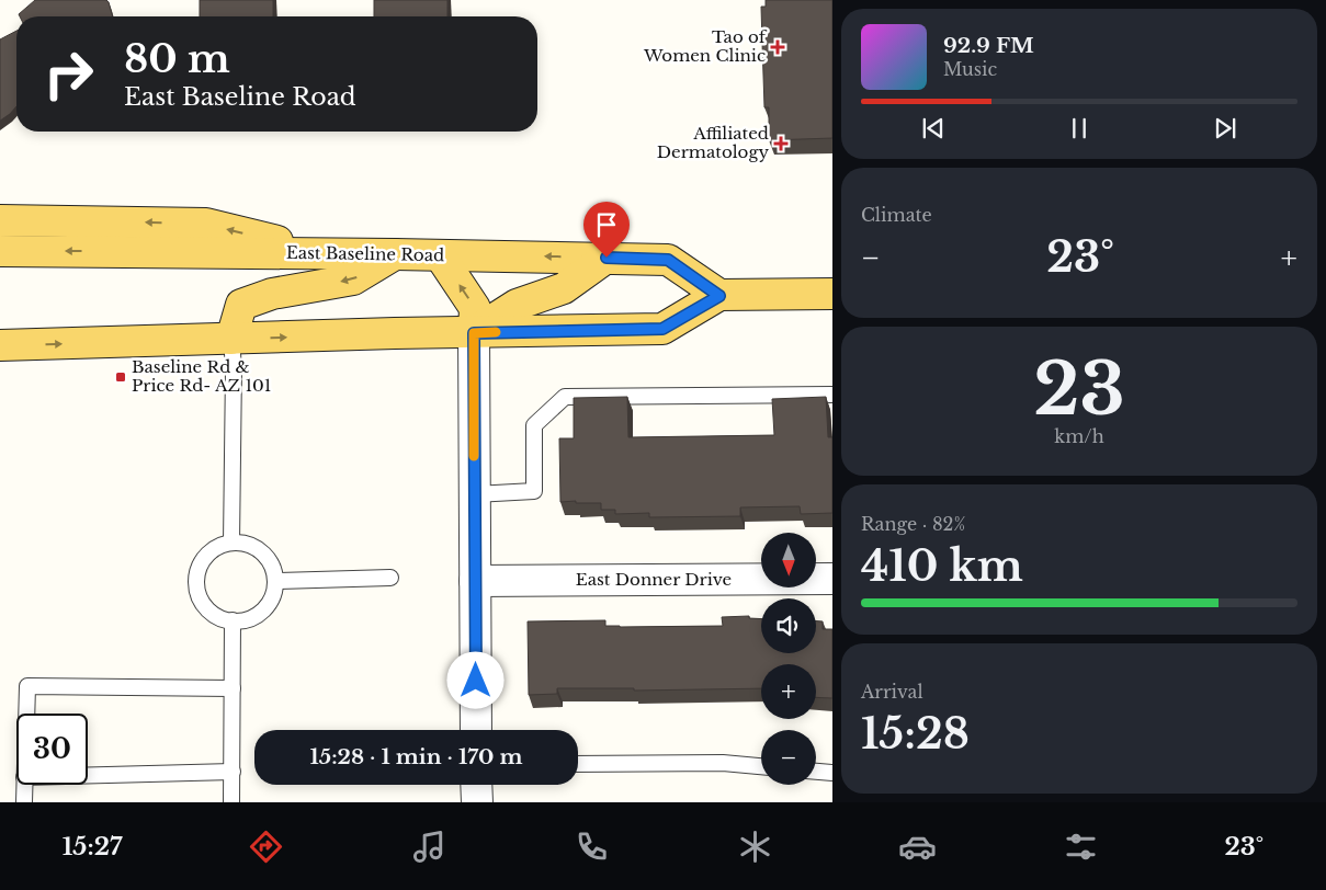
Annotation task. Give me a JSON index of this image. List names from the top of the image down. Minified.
{"streets":{"main road":["East Baseline Road"],"street":["East Donner Drive"]},"places":{"health":["Tao of Women Clinic","Affiliated Dermatology"],"transit":["Baseline Rd & Price Rd- AZ 101"]},"north":"bottom","page":{"turn":["80 m","East Baseline Road"],"song":["92.9 FM","Music"],"tile":["Climate",["23","km/h"],["Range · 82%","410 km"],["Arrival","15:28"]],"heat":["−","23°","+"],"map_buttons":["+","−"],"limit":"30","trip":"15:28 · 1 min · 170 m","tabs":["15:27","23°"]}}
